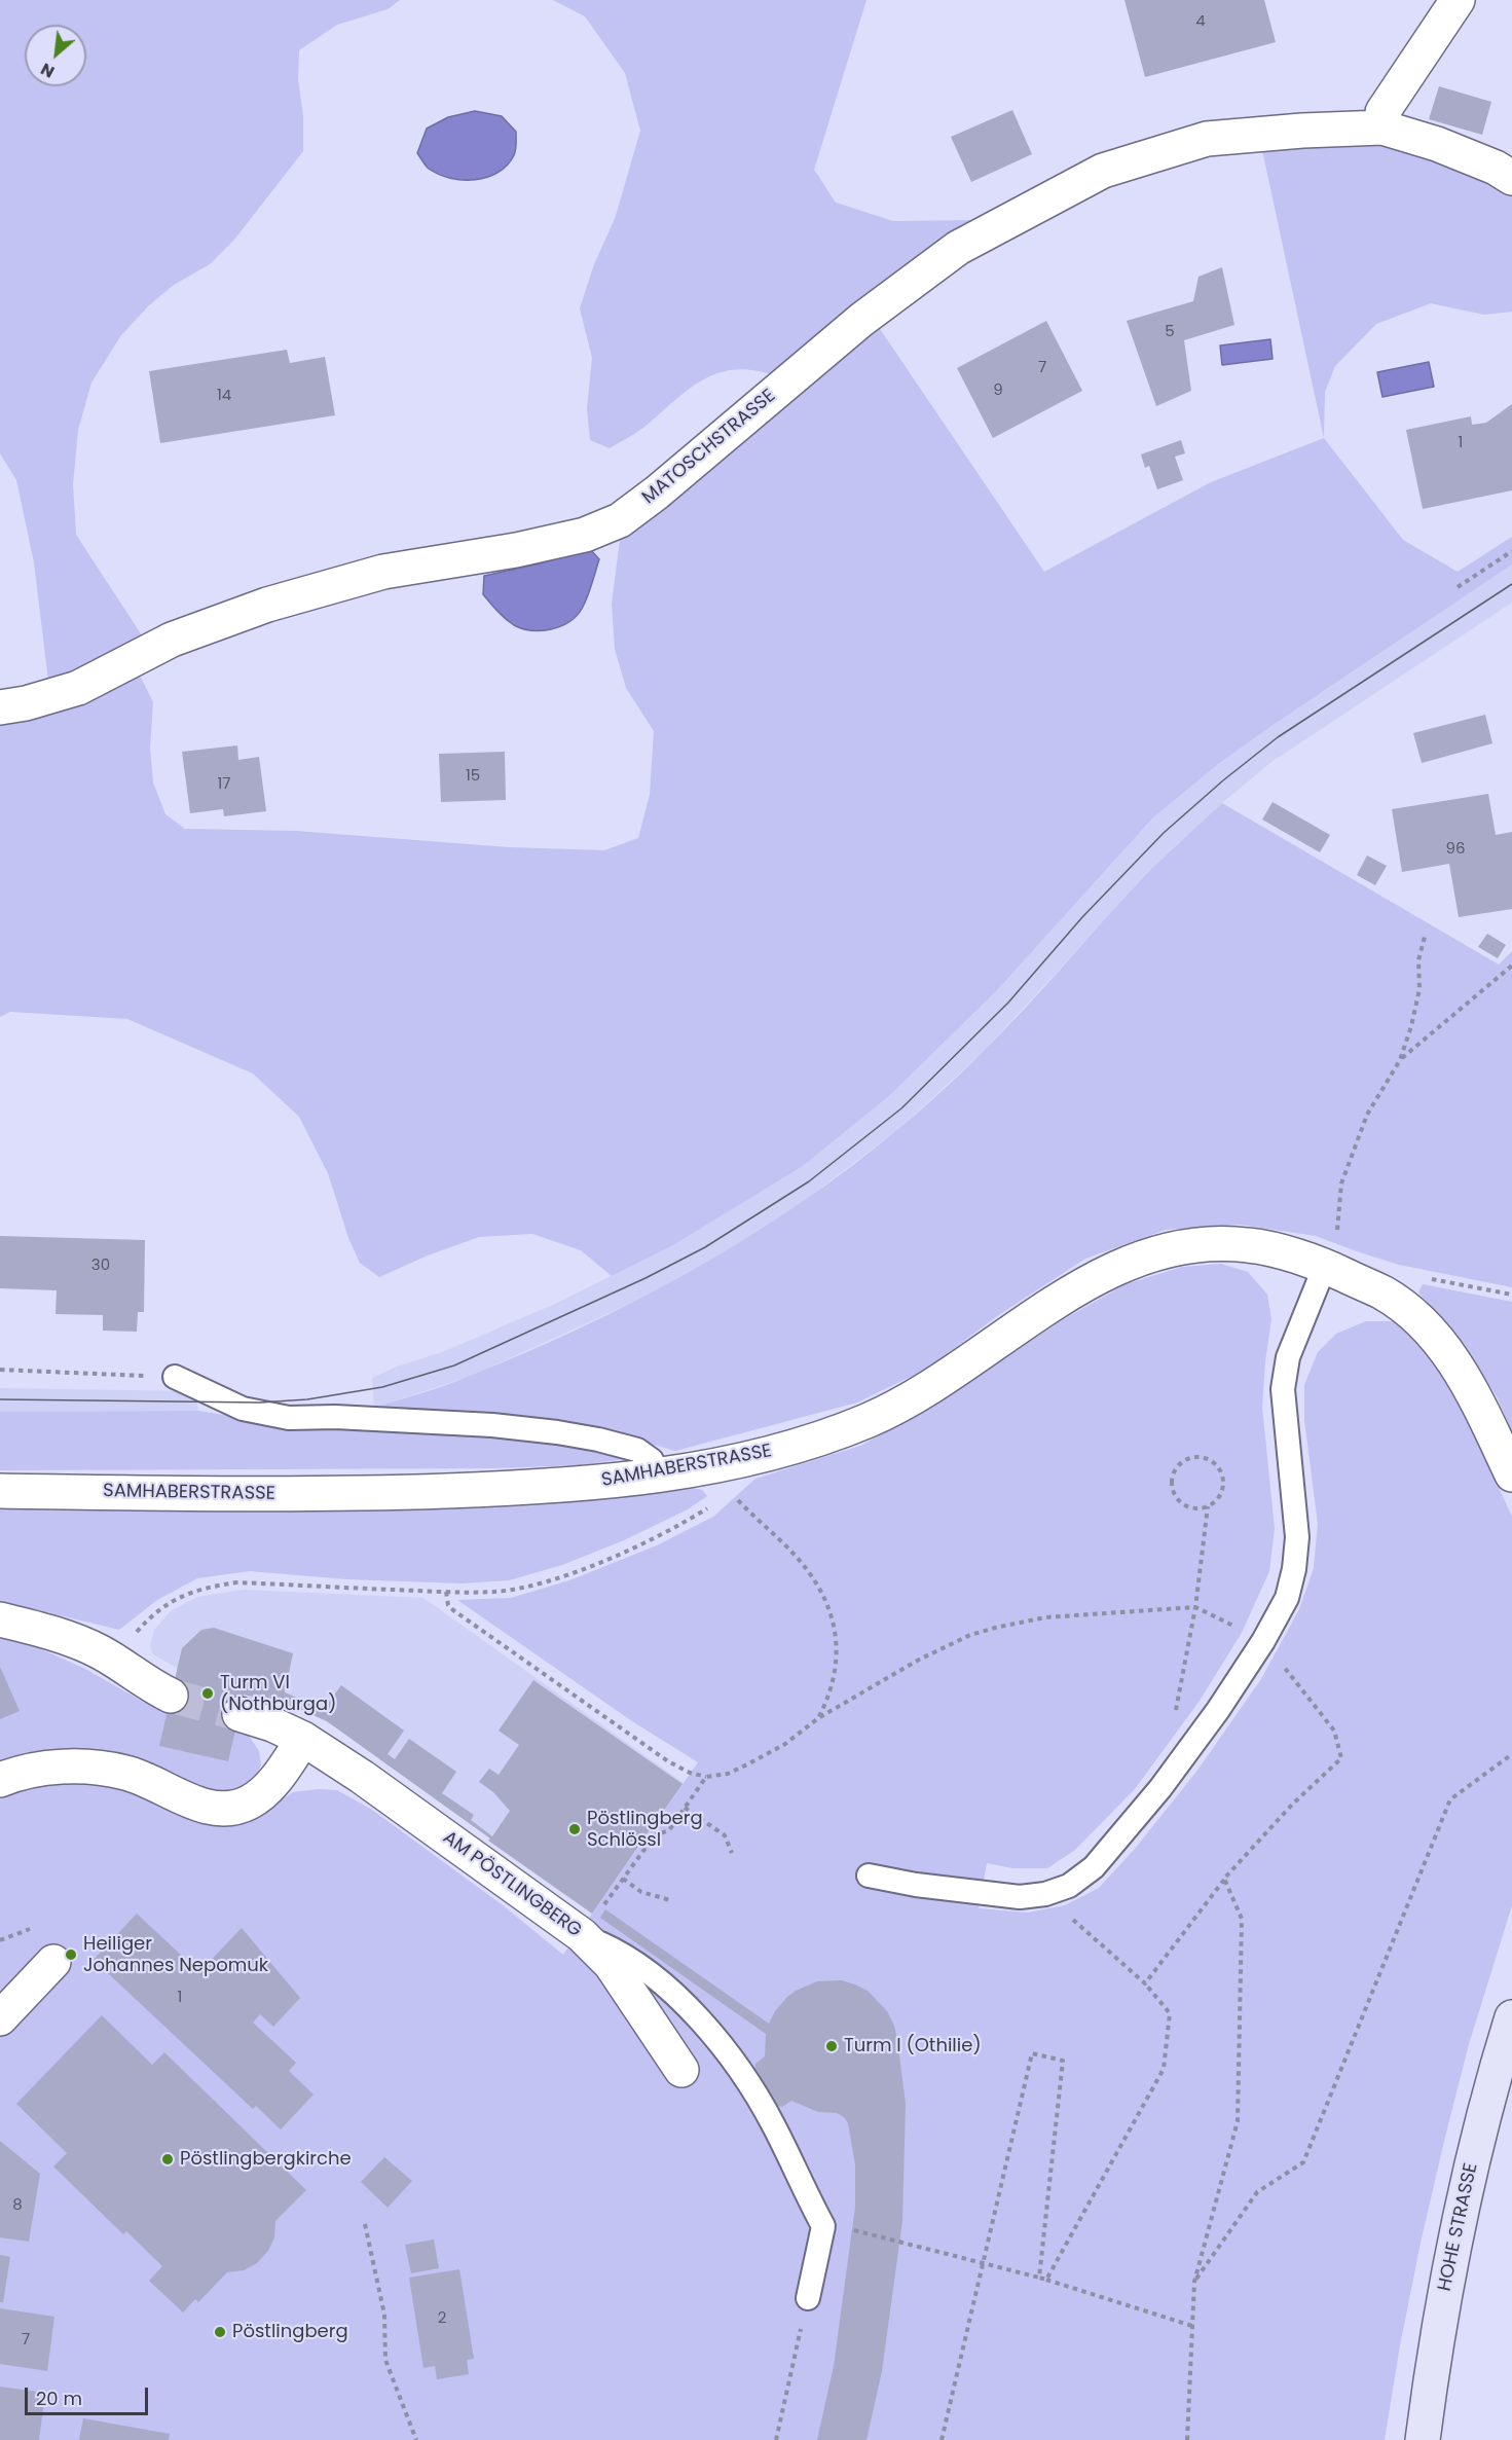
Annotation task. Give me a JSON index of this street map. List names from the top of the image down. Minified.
{"streets":{"main road":["HOHE STRASSE"],"street":["MATOSCHSTRASSE","SAMHABERSTRASSE","AM PÖSTLINGBERG"]},"places":["Turm VI (Nothburga)","Pöstlingberg Schlössl","Heiliger Johannes Nepomuk","Turm I (Othilie)","Pöstlingbergkirche","Pöstlingberg"],"house_numbers":["4","5","7","9","14","1","15","17","96","30","1","8","2","7"],"scale_bar":"20 m","north":"bottom left"}
